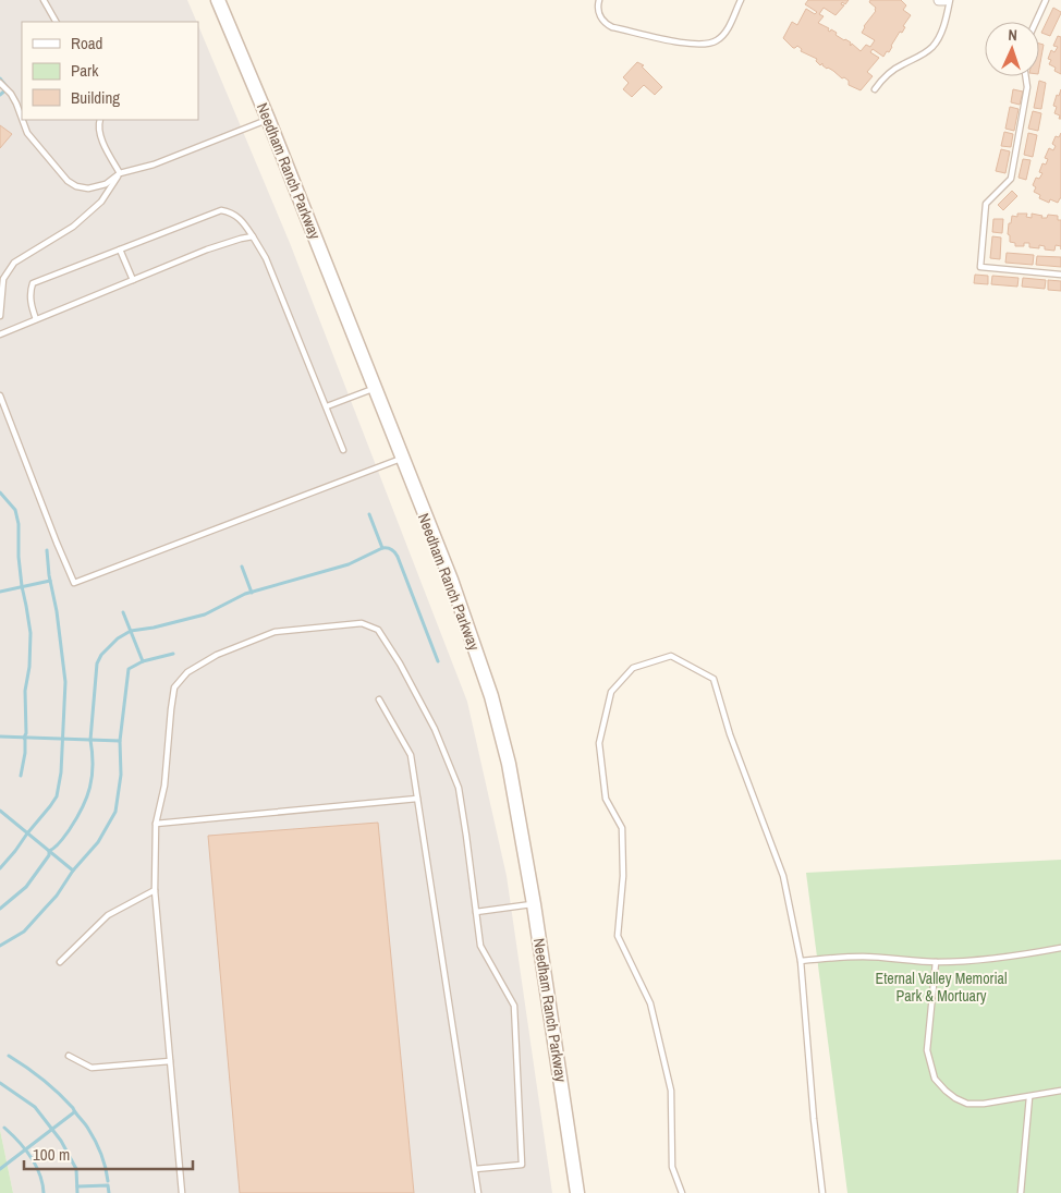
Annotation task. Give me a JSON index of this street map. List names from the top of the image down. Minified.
{"streets":{"street":["Needham Ranch Parkway"]},"parks":["Eternal Valley Memorial Park & Mortuary"],"legend":["Road","Park","Building"],"scale_bar":"100 m","north":"top"}
